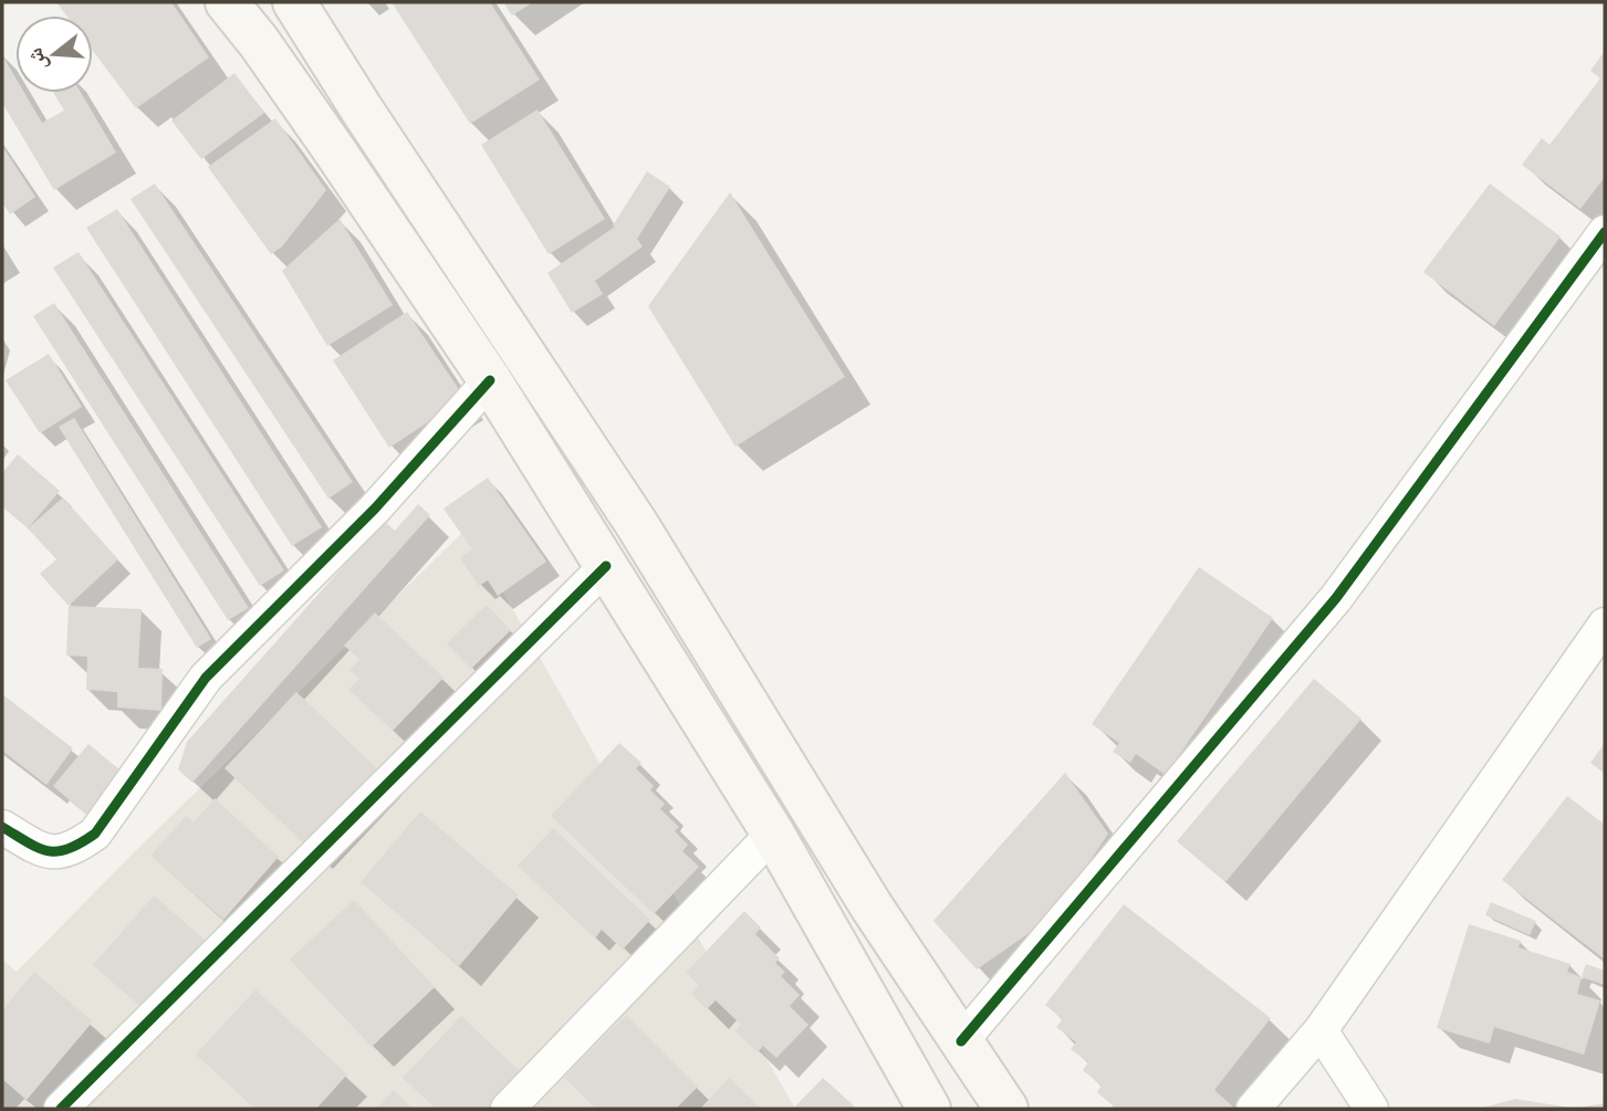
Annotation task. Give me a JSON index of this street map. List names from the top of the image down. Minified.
{"north":"left"}
